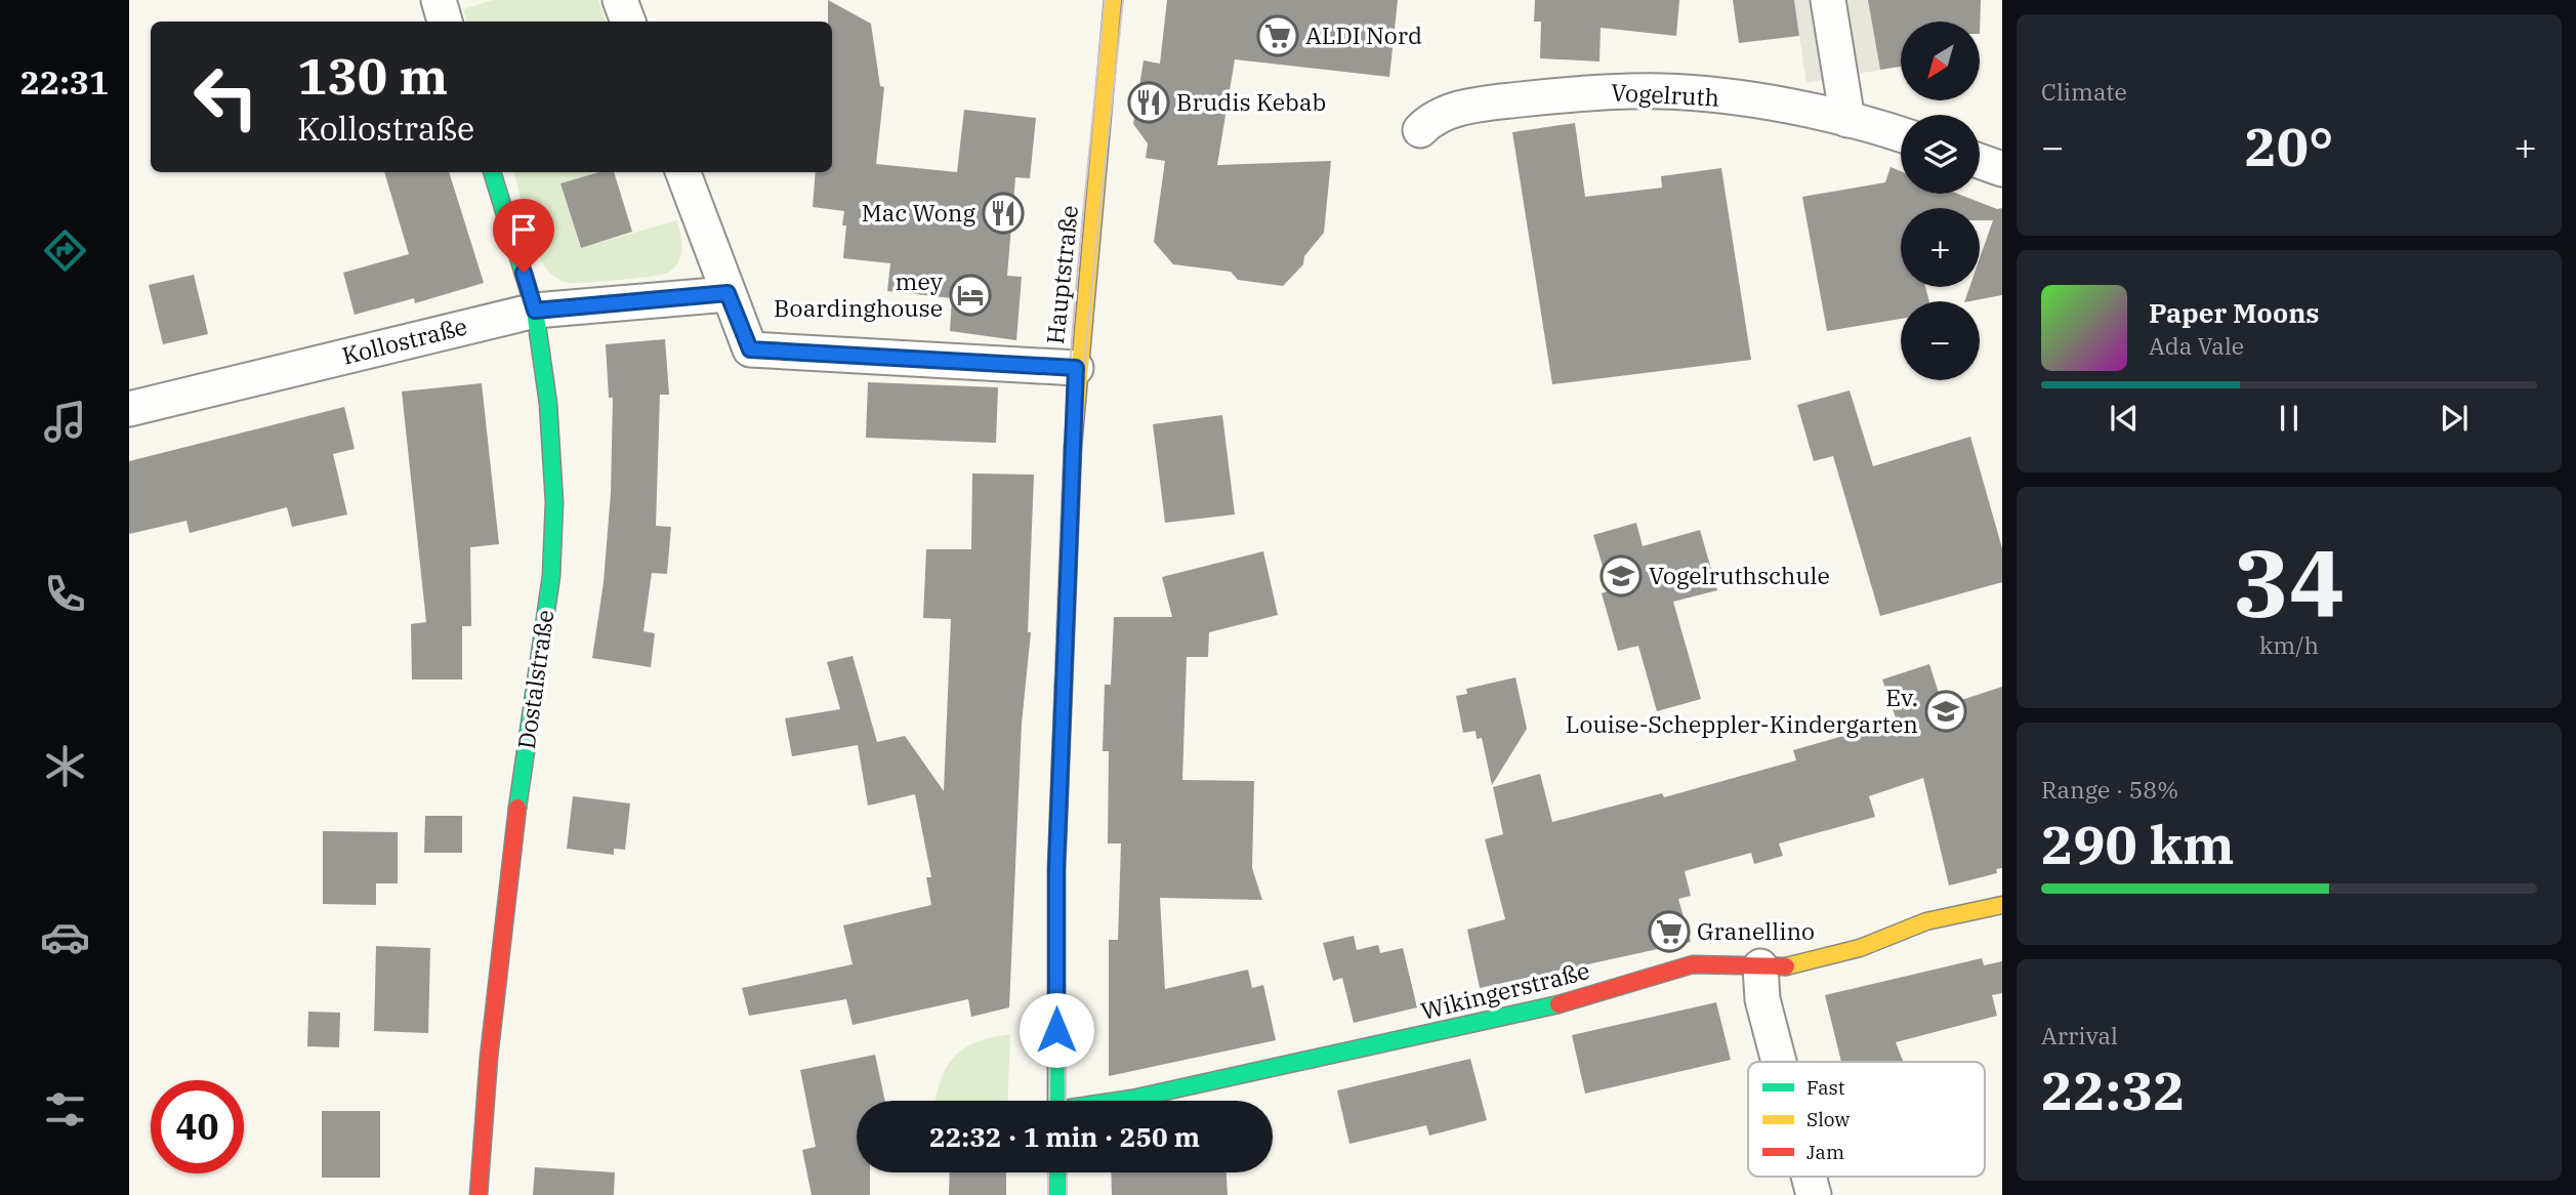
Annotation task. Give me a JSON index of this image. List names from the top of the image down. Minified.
{"streets":{"street":["Vogelruth","Hauptstraße","Kollostraße","Dostalstraße","Wikingerstraße"]},"crossings":[["Kollostraße","Dostalstraße"]],"places":{"supermarket":["ALDI Nord","Granellino"],"restaurant":["Brudis Kebab","Mac Wong"],"hotel":["mey Boardinghouse"],"school or university":["Vogelruthschule","Ev. Louise-Scheppler-Kindergarten"]},"legend":["Fast","Slow","Jam"],"north":"bottom left","page":{"tabs":"22:31","tile":["Climate",["34","km/h"],["Range · 58%","290 km"],["Arrival","22:32"]],"map_buttons":["+","−"],"turn":["130 m","Kollostraße"],"heat":["−","20°","+"],"song":["Paper Moons","Ada Vale"],"limit":"40","trip":"22:32 · 1 min · 250 m"}}
